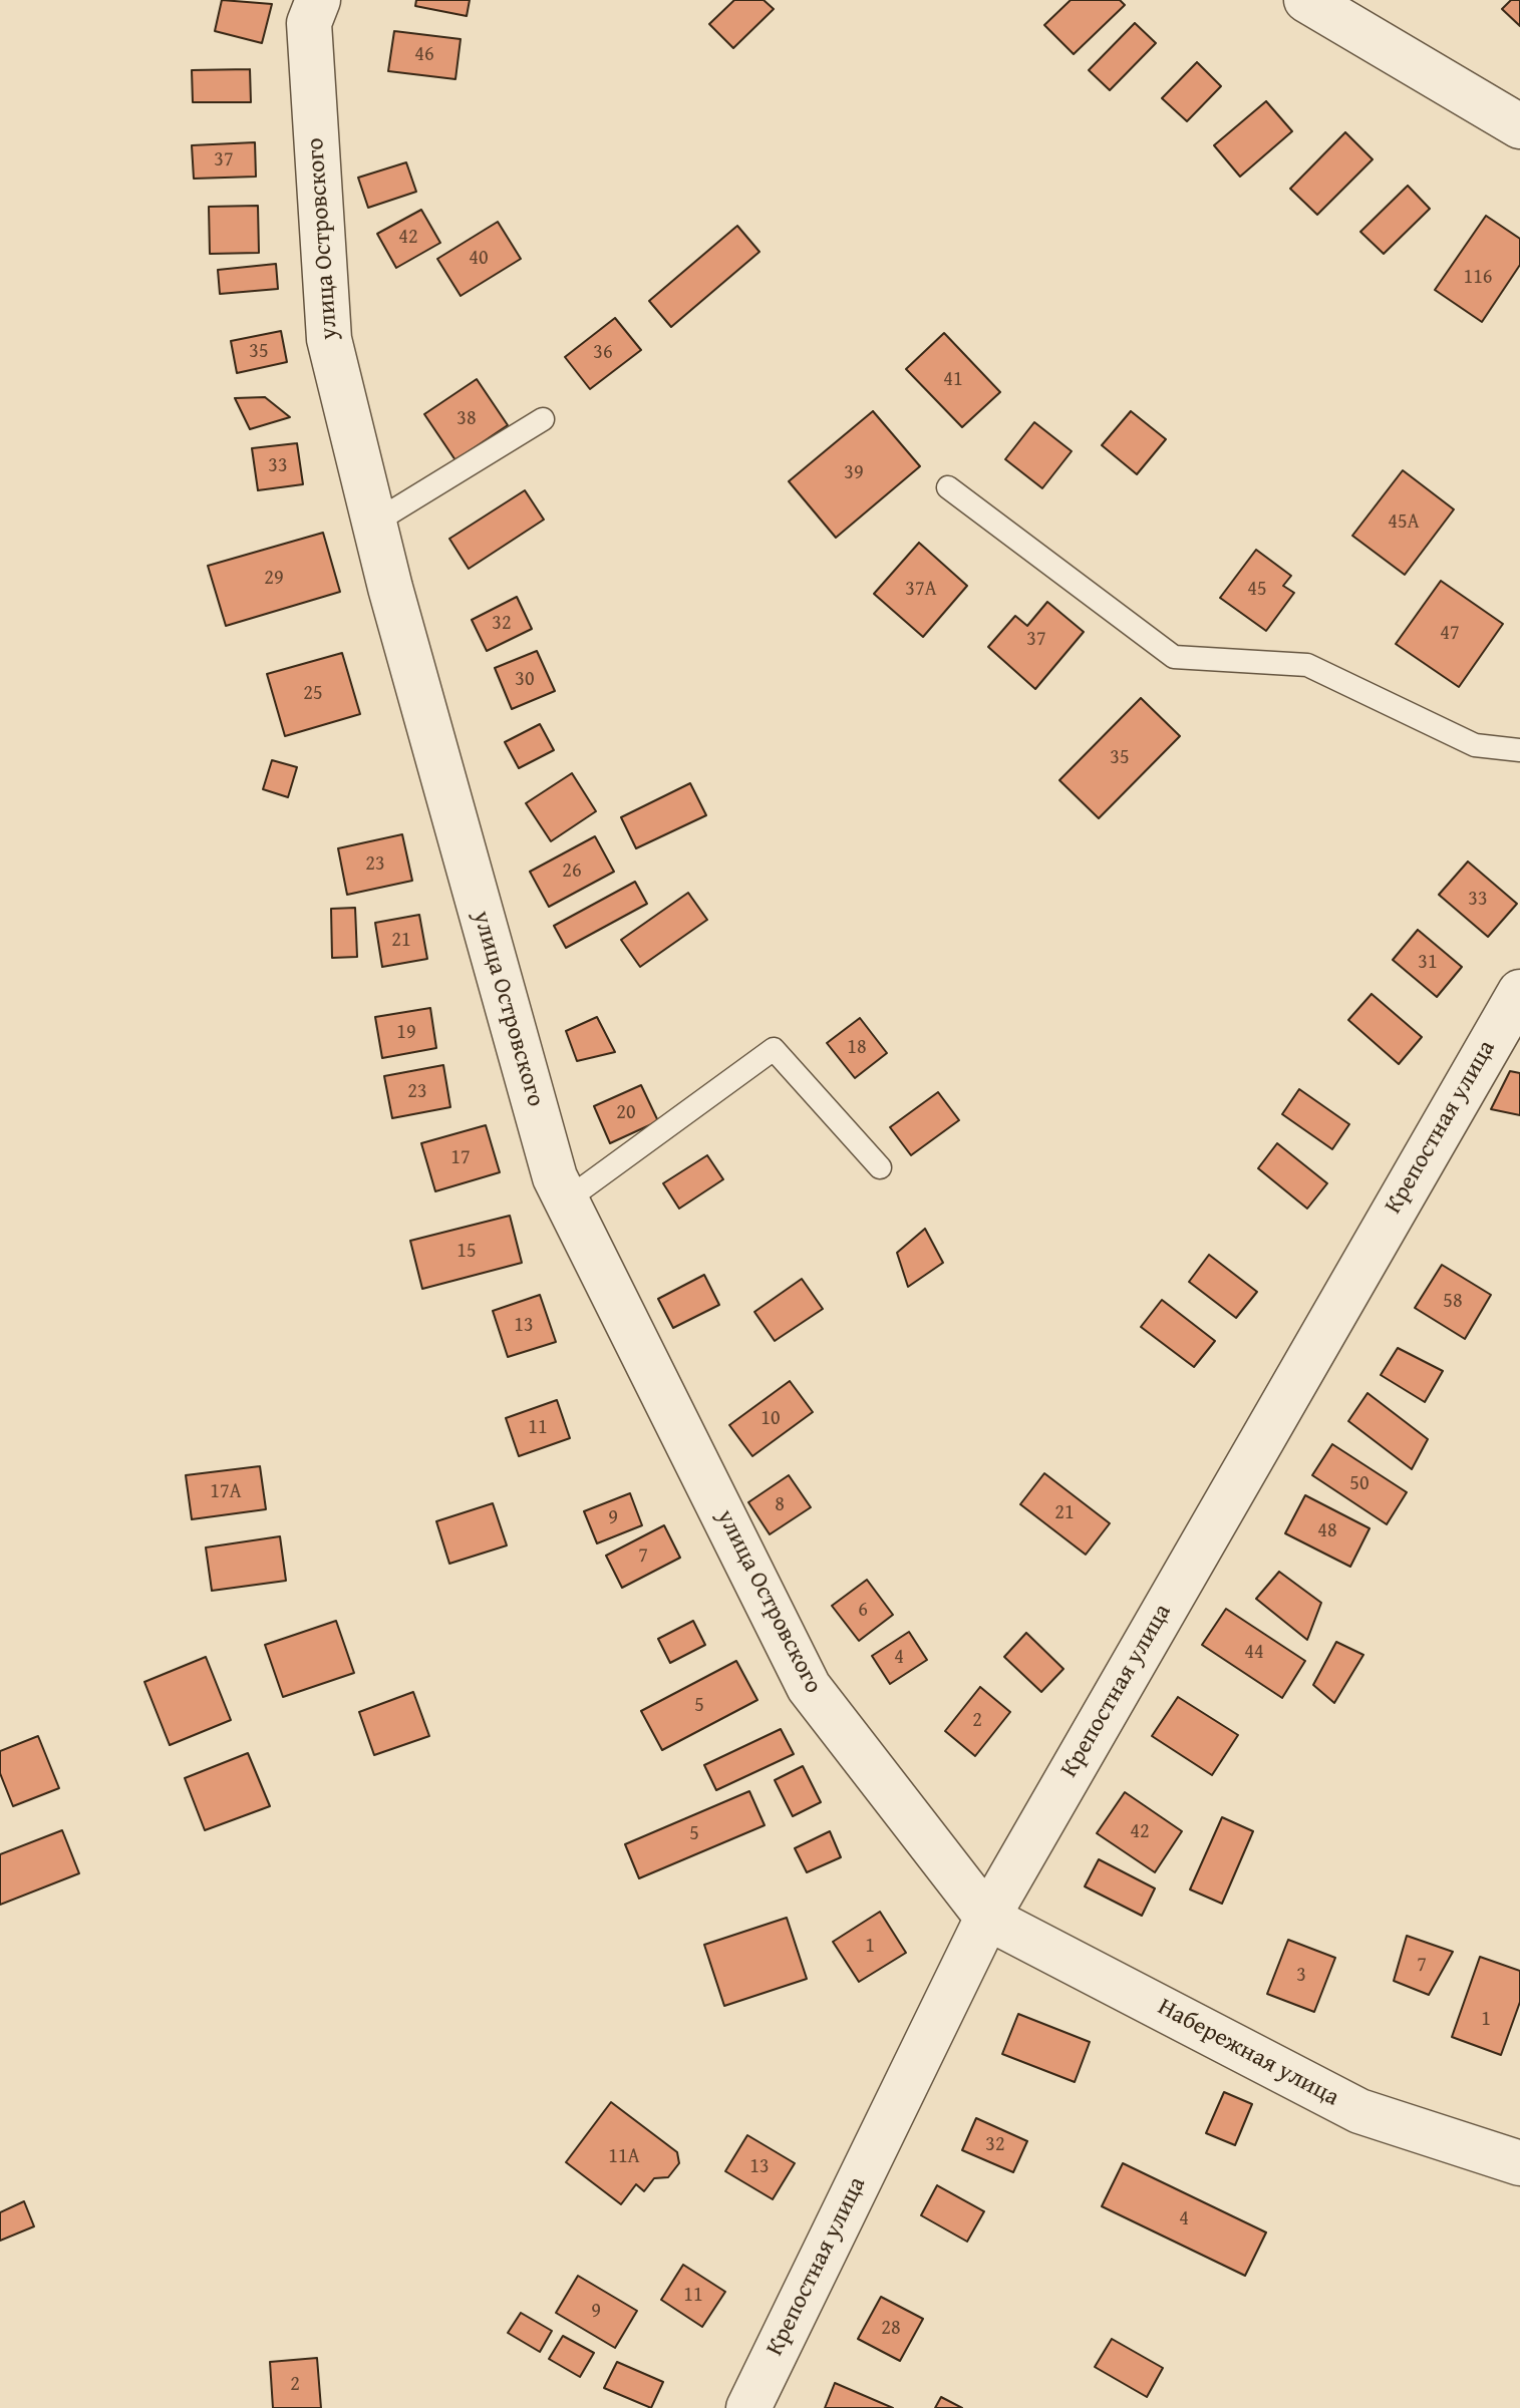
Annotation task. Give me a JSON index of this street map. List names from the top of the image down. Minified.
{"streets":{"street":["улица Островского","Крепостная улица","Набережная улица"]},"crossings":[["улица Островского","Крепостная улица"],["улица Островского","Набережная улица"],["Крепостная улица","Набережная улица"]],"house_numbers":["46","37","42","40","116","35","36","41","38","33","39","45А","29","37А","45","32","47","37","30","25","35","23","26","33","21","31","19","18","23","20","17","15","58","13","10","11","50","17А","8","21","9","48","7","6","44","4","5","2","42","5","1","7","3","1","32","11А","13","4","11","9","28","2"]}
